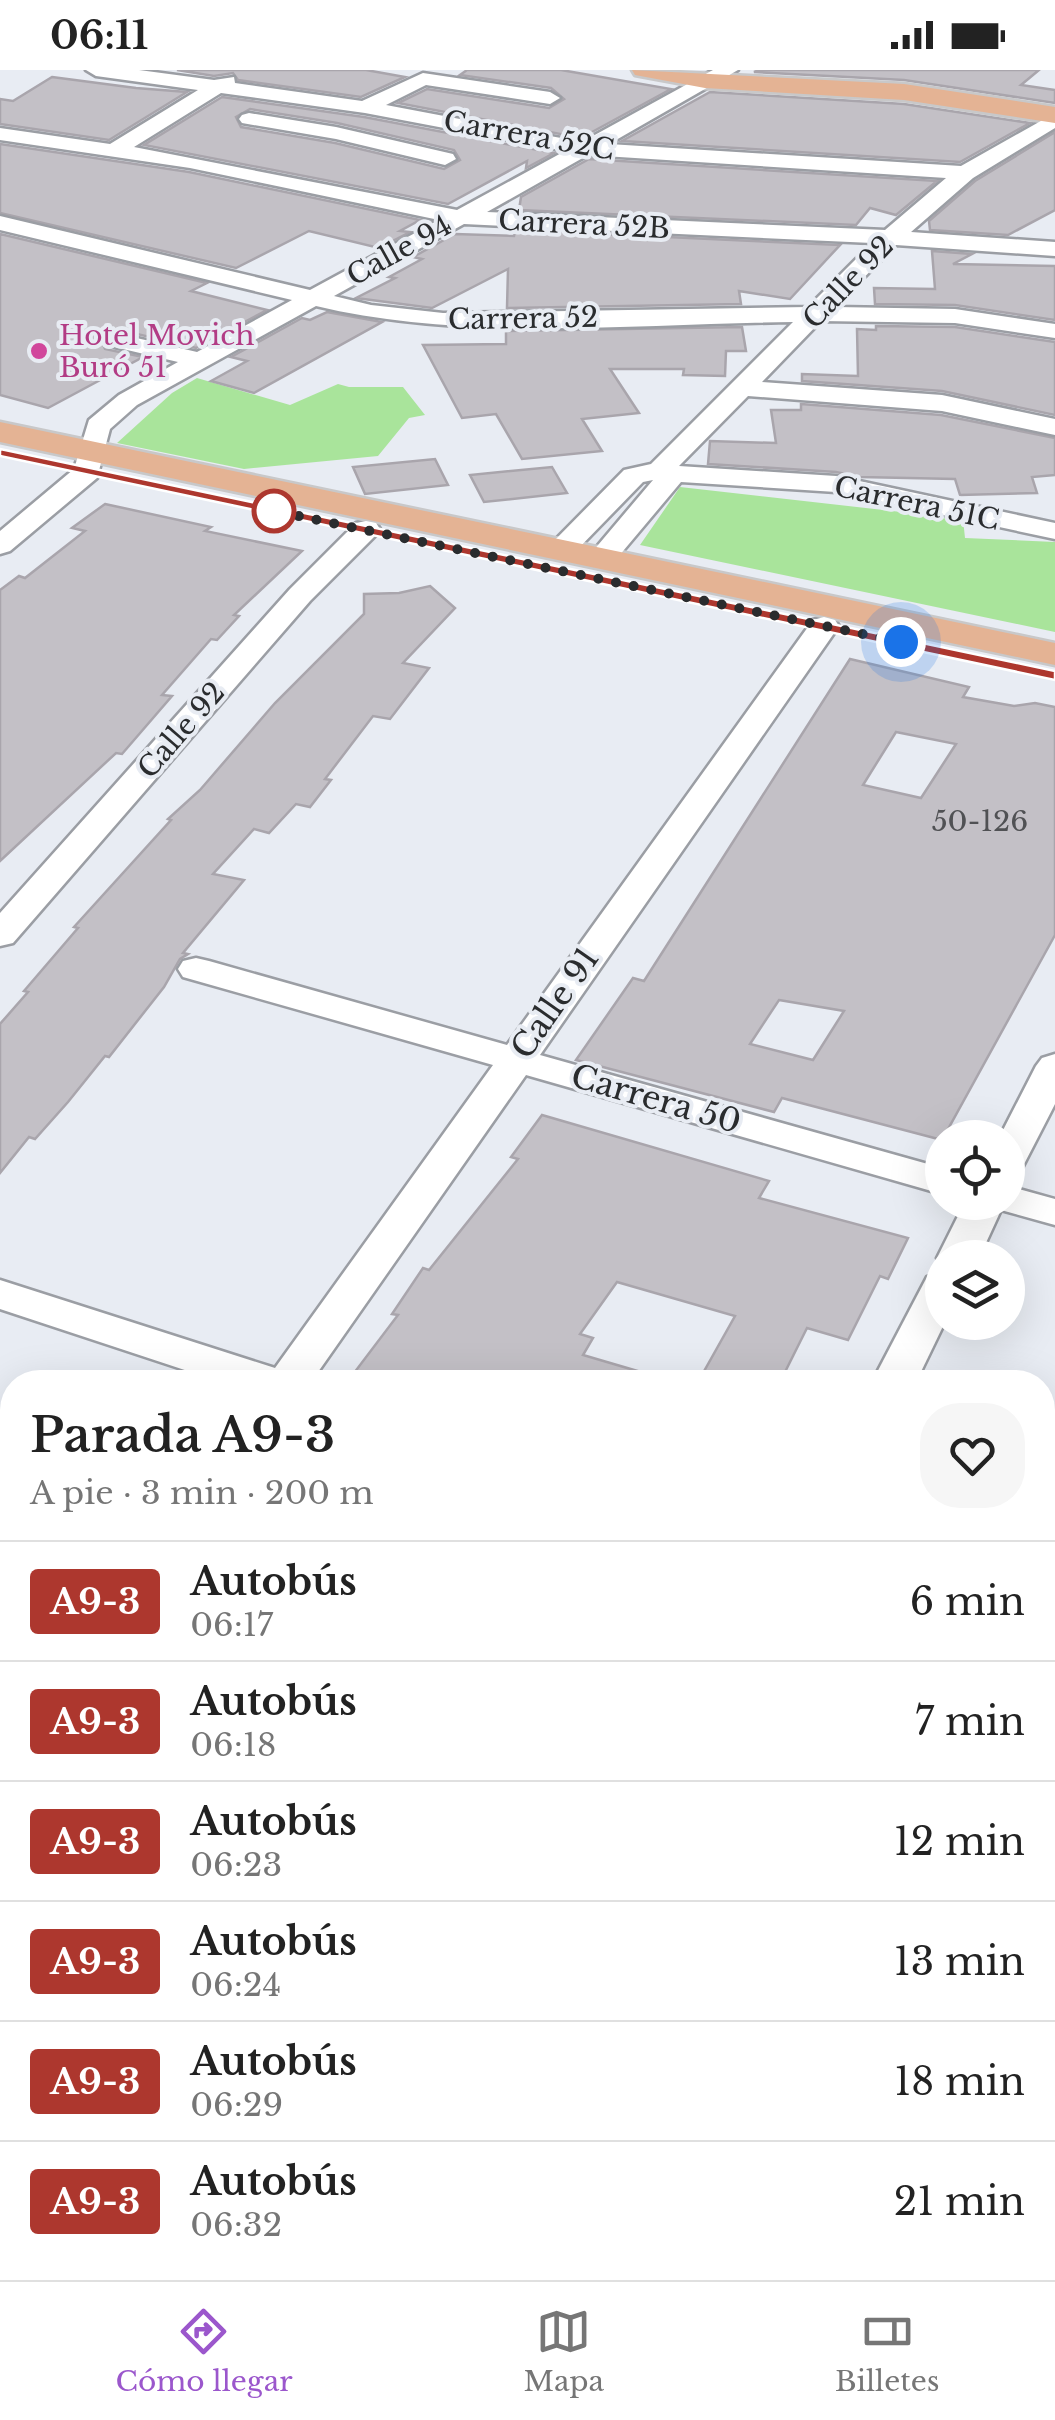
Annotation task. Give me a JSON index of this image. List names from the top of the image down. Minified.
{"streets":{"street":["Carrera 52C","Carrera 52B","Calle 94","Calle 92","Carrera 52","Carrera 51C","Calle 91","Carrera 50"]},"crossings":[["Carrera 52C","Calle 94"],["Carrera 52C","Calle 92"],["Carrera 52B","Calle 94"],["Carrera 52B","Calle 92"],["Calle 94","Carrera 52"],["Calle 92","Carrera 52"],["Calle 92","Carrera 51C"],["Calle 91","Carrera 50"]],"places":["Hotel Movich Buró 51"],"lines":["bus line A9-3"],"house_numbers":["50-126"],"page":{"status":"06:11","heading":["Parada A9-3","A pie · 3 min · 200 m"],"list":[{"mark":"A9-3","name":"Autobús","note":"06:17","value":"6 min"},{"mark":"A9-3","name":"Autobús","note":"06:18","value":"7 min"},{"mark":"A9-3","name":"Autobús","note":"06:23","value":"12 min"},{"mark":"A9-3","name":"Autobús","note":"06:24","value":"13 min"},{"mark":"A9-3","name":"Autobús","note":"06:29","value":"18 min"},{"mark":"A9-3","name":"Autobús","note":"06:32","value":"21 min"}],"tabs":["Cómo llegar","Mapa","Billetes"]}}
